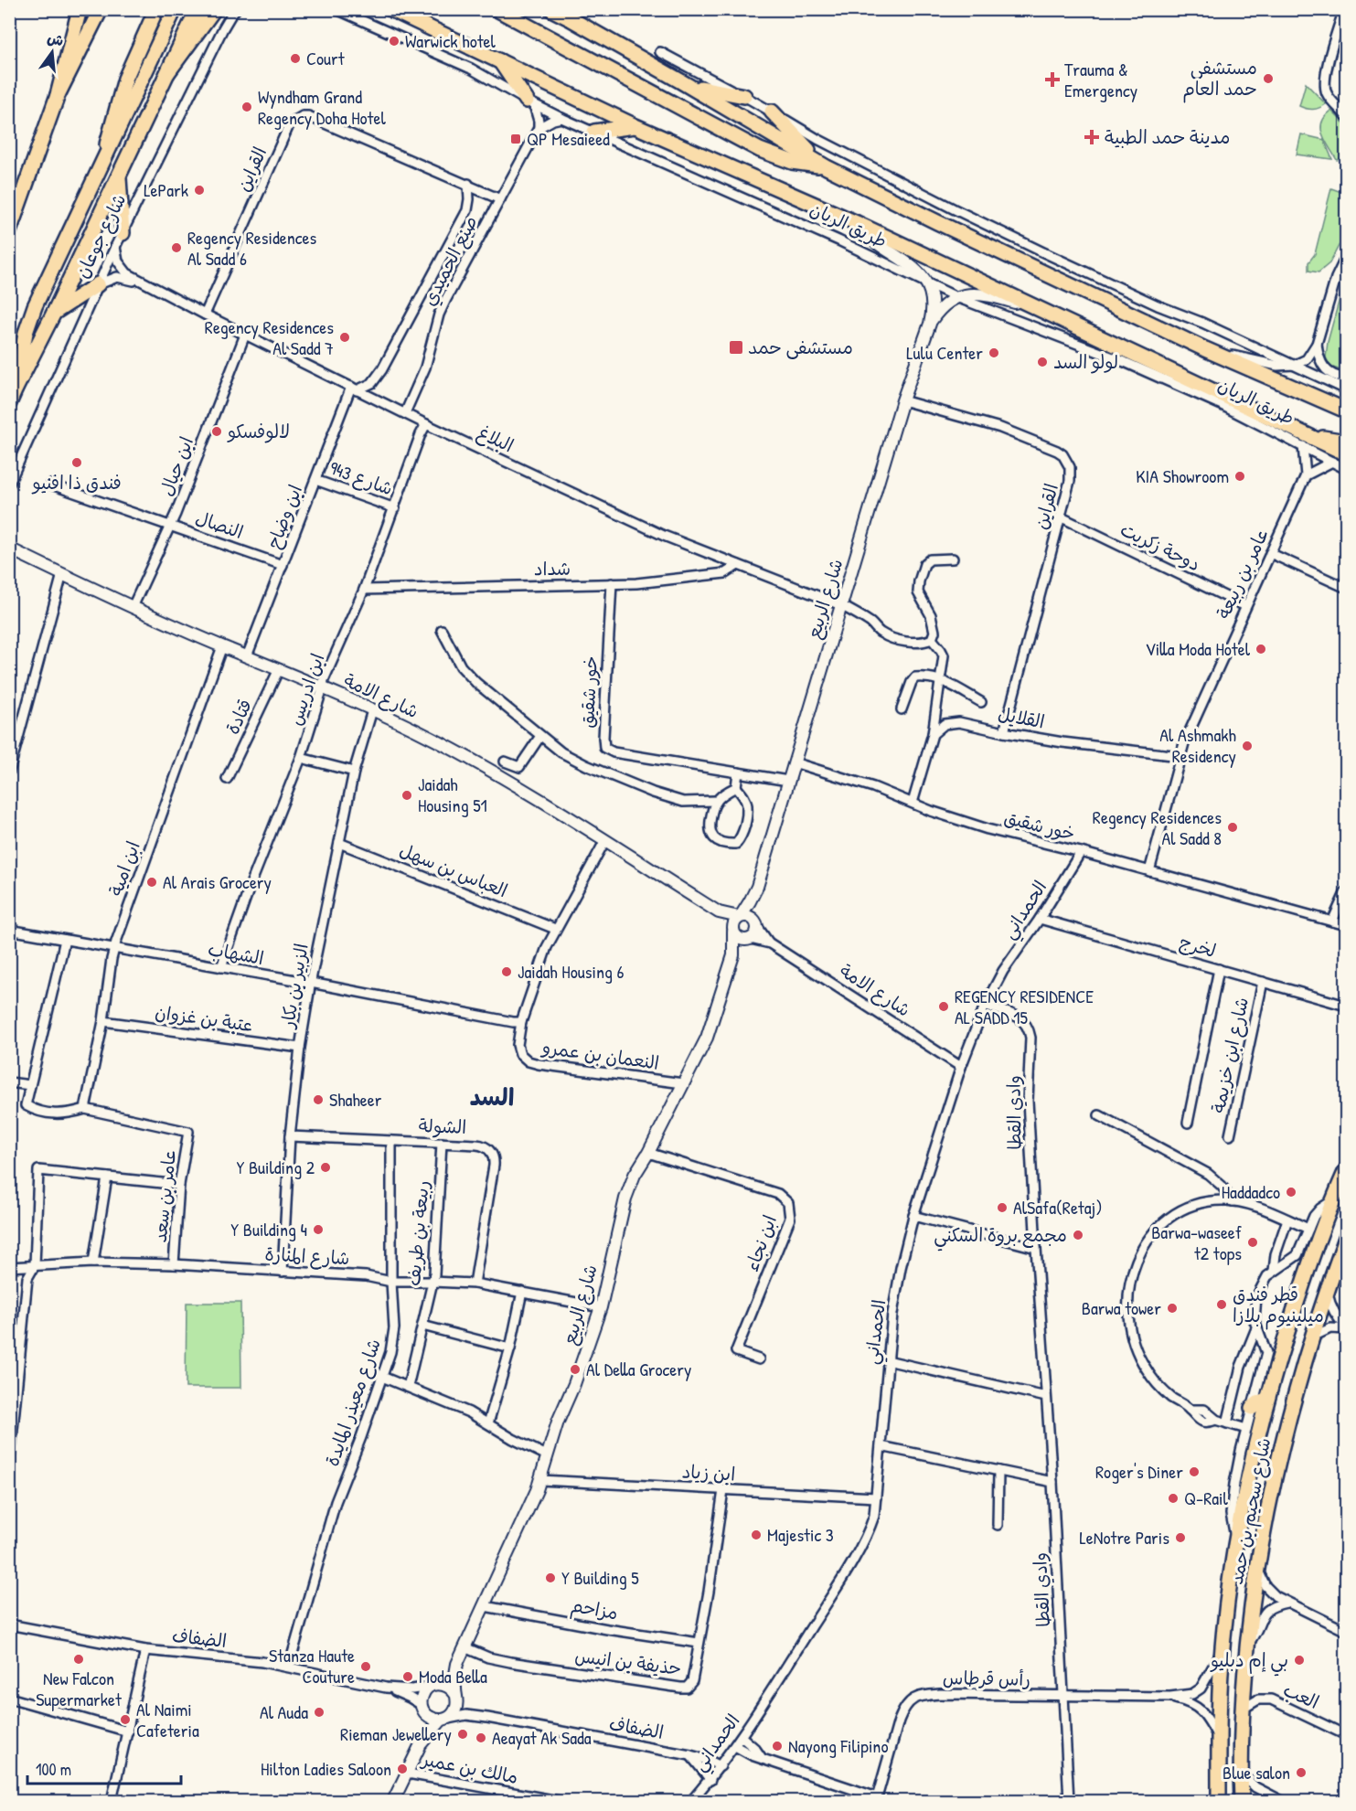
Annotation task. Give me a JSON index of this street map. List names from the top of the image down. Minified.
{"streets":{"main road":["طريق الريان","شارع جوعان","شارع سحيم بن حمد"],"street":["القراين","صنع الحميدي","البلاغ","ابن حيال","شارع 943","ابن وضاح","النصال","دوحة زكريت","شداد","عامر بن ربيعة","شارع الربيع","ابن ادريس","خور شقيق","شارع الامة","قتادة","القلايل","ابن امية","العباس بن سهل","الحمداني","لخرج","الشهاب","الزبير بن بكار","عتبة بن غزوان","النعمان بن عمرو","شارع ابن خزيمة","وادي القطا","الشولة","عامر بن سعد","ربيعة بن طريف","ابن نجاء","شارع المنارة","شارع معيذر المايدة","ابن زياد","مزاحم","الضفاف","حذيفة بن انيس","رأس قرطاس","العب","مالك بن عمير"]},"crossings":[["القراين","صنع الحميدي"],["القراين","البلاغ"],["القراين","دوحة زكريت"],["القراين","شارع الربيع"],["القراين","القلايل"],["طريق الريان","شارع الربيع"],["شارع جوعان","البلاغ"],["صنع الحميدي","البلاغ"],["البلاغ","ابن حيال"],["البلاغ","ابن وضاح"],["البلاغ","شداد"],["البلاغ","شارع الربيع"],["البلاغ","ابن ادريس"],["ابن حيال","النصال"],["ابن حيال","شارع الامة"],["شارع 943","ابن وضاح"],["شارع 943","ابن ادريس"],["ابن وضاح","النصال"],["ابن وضاح","شارع الامة"],["دوحة زكريت","عامر بن ربيعة"],["شداد","ابن ادريس"],["شداد","خور شقيق"],["عامر بن ربيعة","خور شقيق"],["عامر بن ربيعة","القلايل"],["شارع الربيع","خور شقيق"],["شارع الربيع","شارع الامة"],["شارع الربيع","النعمان بن عمرو"],["شارع الربيع","ابن نجاء"],["شارع الربيع","شارع المنارة"],["شارع الربيع","ابن زياد"],["شارع الربيع","مزاحم"],["شارع الربيع","الضفاف"],["شارع الربيع","حذيفة بن انيس"],["ابن ادريس","شارع الامة"],["ابن ادريس","الشهاب"],["خور شقيق","الحمداني"],["شارع الامة","قتادة"],["شارع الامة","ابن امية"],["شارع الامة","الحمداني"],["شارع الامة","الزبير بن بكار"],["شارع الامة","النعمان بن عمرو"],["ابن امية","الشهاب"],["ابن امية","عتبة بن غزوان"],["ابن امية","عامر بن سعد"],["العباس بن سهل","الزبير بن بكار"],["العباس بن سهل","النعمان بن عمرو"],["الحمداني","لخرج"],["الحمداني","وادي القطا"],["الحمداني","ابن زياد"],["الحمداني","الضفاف"],["لخرج","شارع ابن خزيمة"],["الشهاب","الزبير بن بكار"],["الشهاب","النعمان بن عمرو"],["الزبير بن بكار","عتبة بن غزوان"],["الزبير بن بكار","الشولة"],["الزبير بن بكار","شارع المنارة"],["وادي القطا","رأس قرطاس"],["الشولة","ربيعة بن طريف"],["الشولة","شارع المنارة"],["الشولة","شارع معيذر المايدة"],["عامر بن سعد","شارع المنارة"],["ربيعة بن طريف","شارع المنارة"],["شارع المنارة","شارع معيذر المايدة"],["شارع معيذر المايدة","الضفاف"],["ابن زياد","حذيفة بن انيس"],["شارع سحيم بن حمد","رأس قرطاس"],["شارع سحيم بن حمد","العب"],["مزاحم","حذيفة بن انيس"]],"districts":["السد"],"places":{"other":["Warwick hotel","Court","مستشفى حمد العام","Wyndham Grand Regency Doha Hotel","LePark","Regency Residences Al Sadd 6","Regency Residences Al Sadd 7","Lulu Center","لولو السد","لالوفسكو","فندق ذا افنيو","KIA Showroom","Villa Moda Hotel","Al Ashmakh Residency","Jaidah Housing 51","Regency Residences Al Sadd 8","Al Arais Grocery","Jaidah Housing 6","REGENCY RESIDENCE AL SADD 15","Shaheer","Y Building 2","Haddadco","AlSafa(Retaj)","Y Building 4","مجمع بروة السكني","Barwa-waseef t2 tops","قطر فندق ميلينيوم بلازا","Barwa tower","Al Della Grocery","Roger's Diner","Q-Rail","Majestic 3","LeNotre Paris","Y Building 5","New Falcon Supermarket","بي إم دبليو","Stanza Haute Couture","Moda Bella","Al Auda","Al Naimi Cafeteria","Rieman Jewellery","Aeayat Ak Sada","Nayong Filipino","Hilton Ladies Saloon","Blue salon"],"health":["Trauma & Emergency","مدينة حمد الطبية"],"transit":["QP Mesaieed","مستشفى حمد"]},"scale_bar":"100 m","north":"top"}
